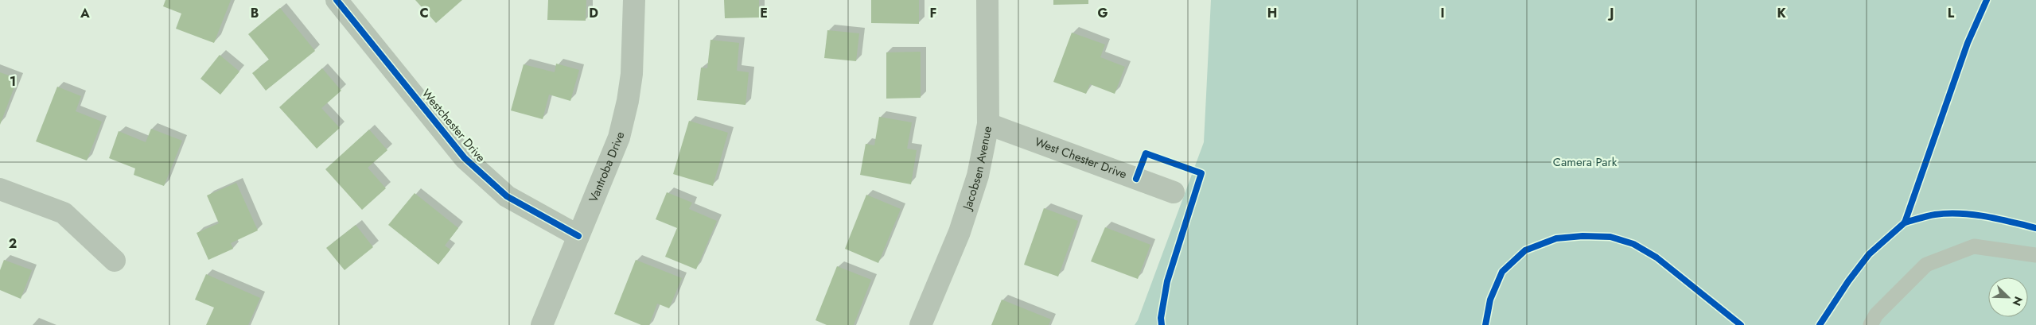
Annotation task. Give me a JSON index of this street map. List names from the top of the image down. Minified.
{"streets":{"street":["Westchester Drive","West Chester Drive","Vantroba Drive","Jacobsen Avenue"]},"crossings":[["Westchester Drive","Vantroba Drive"],["West Chester Drive","Jacobsen Avenue"]],"parks":["Camera Park"],"north":"bottom right","grid":{"columns":["A","B","C","D","E","F","G","H","I","J","K","L"],"rows":["1","2"]}}
